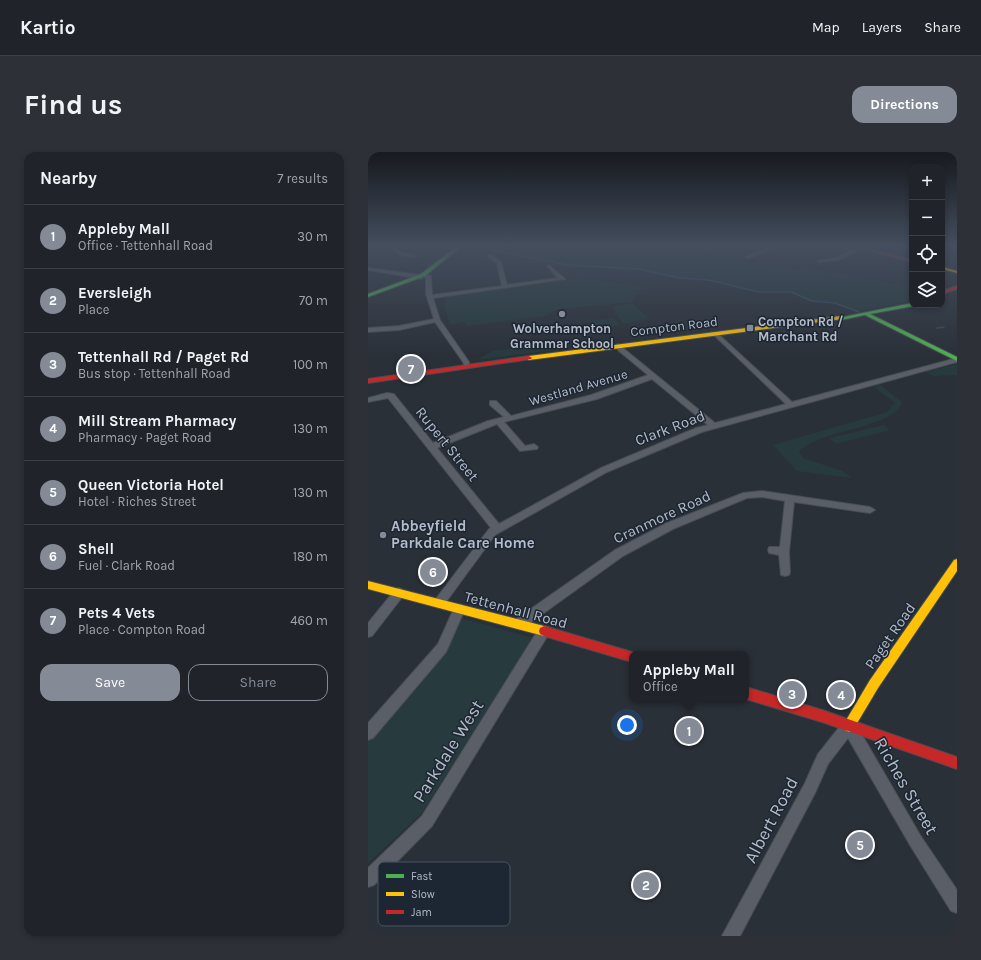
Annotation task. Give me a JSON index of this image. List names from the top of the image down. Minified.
{"streets":{"main road":["Compton Road","Clark Road","Tettenhall Road","Paget Road"],"street":["Westland Avenue","Rupert Street","Cranmore Road","Parkdale West","Riches Street","Albert Road"]},"crossings":[["Compton Road","Clark Road"],["Westland Avenue","Rupert Street"],["Clark Road","Rupert Street"],["Clark Road","Tettenhall Road"],["Cranmore Road","Tettenhall Road"],["Tettenhall Road","Parkdale West"],["Paget Road","Riches Street"],["Paget Road","Albert Road"],["Riches Street","Albert Road"]],"places":{"other":["Wolverhampton Grammar School","Abbeyfield Parkdale Care Home"],"transit":["Compton Rd / Marchant Rd"]},"legend":["Fast","Slow","Jam"],"page":{"header":"Kartio","nav":["Map","Layers","Share"],"buttons":["Directions",["Save","Share"]],"title":"Find us","heading":["Nearby","7 results"],"map_buttons":["+","−"],"list":[{"mark":"1","name":"Appleby Mall","note":"Office · Tettenhall Road","value":"30 m"},{"mark":"2","name":"Eversleigh","note":"Place","value":"70 m"},{"mark":"3","name":"Tettenhall Rd / Paget Rd","note":"Bus stop · Tettenhall Road","value":"100 m"},{"mark":"4","name":"Mill Stream Pharmacy","note":"Pharmacy · Paget Road","value":"130 m"},{"mark":"5","name":"Queen Victoria Hotel","note":"Hotel · Riches Street","value":"130 m"},{"mark":"6","name":"Shell","note":"Fuel · Clark Road","value":"180 m"},{"mark":"7","name":"Pets 4 Vets","note":"Place · Compton Road","value":"460 m"}],"pins":["7","6","3","4","1","5","2"],"popup":["Appleby Mall","Office"]}}
